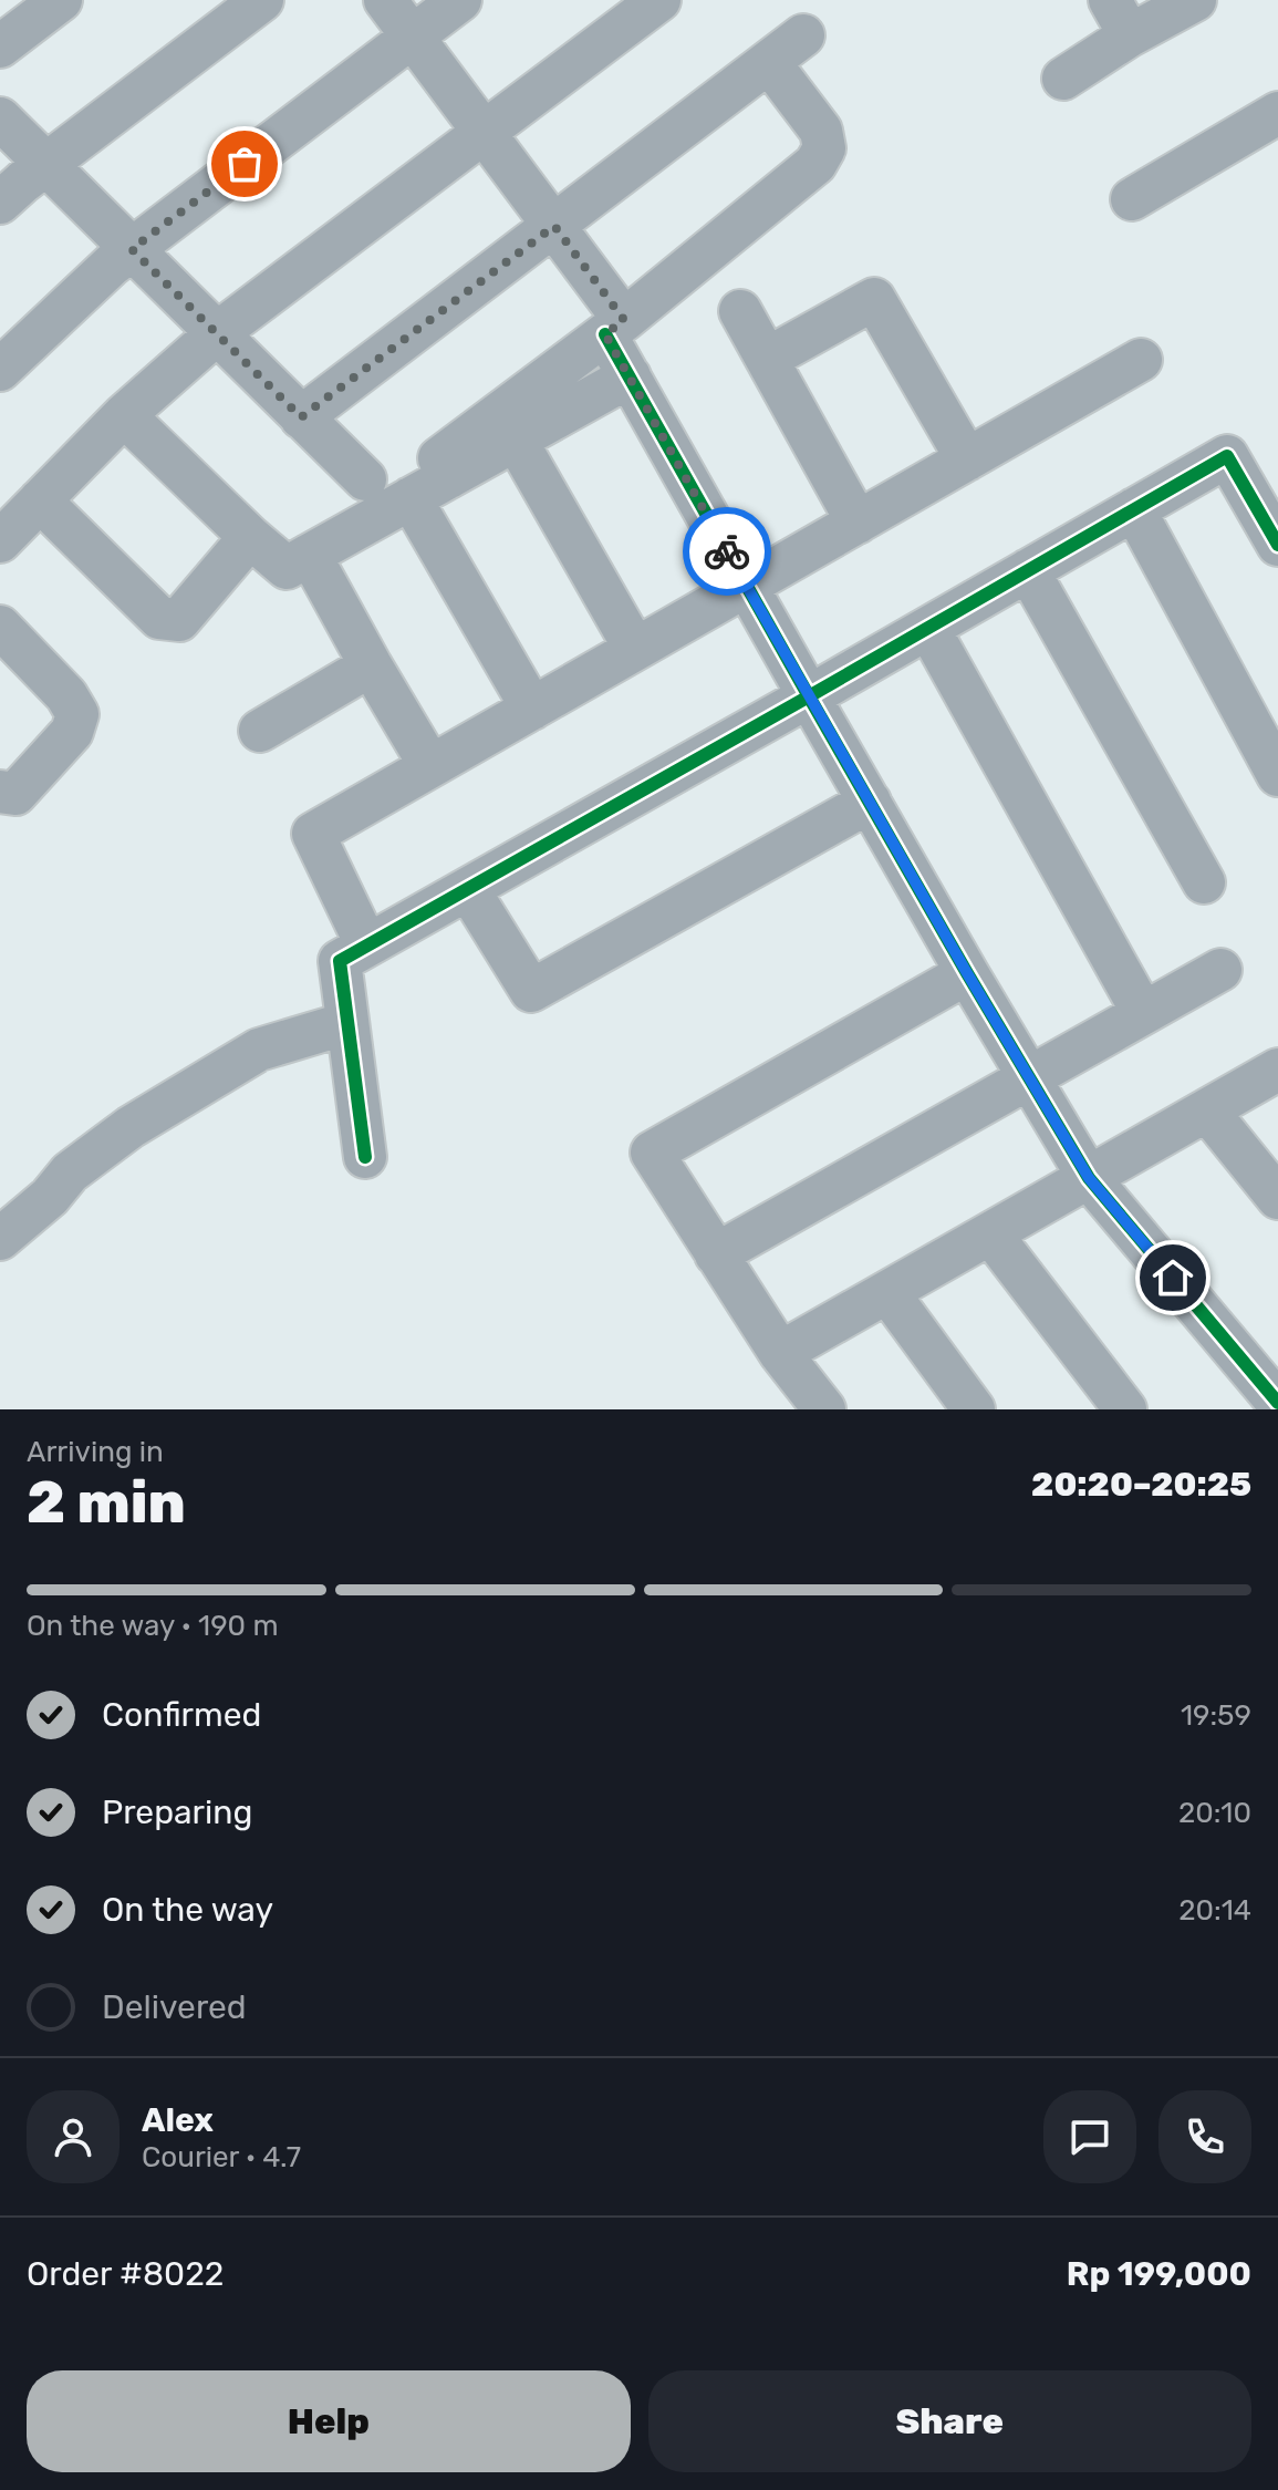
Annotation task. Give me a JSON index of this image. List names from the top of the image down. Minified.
{"page":{"heading":["2 min","Arriving in","20:20–20:25"],"panel":["Alex","Courier · 4.7","Order #8022","Rp 199,000"],"bar":"On the way · 190 m","list":[["Confirmed","19:59"],["Preparing","20:10"],["On the way","20:14"],"Delivered"],"buttons":["Help","Share"]}}
